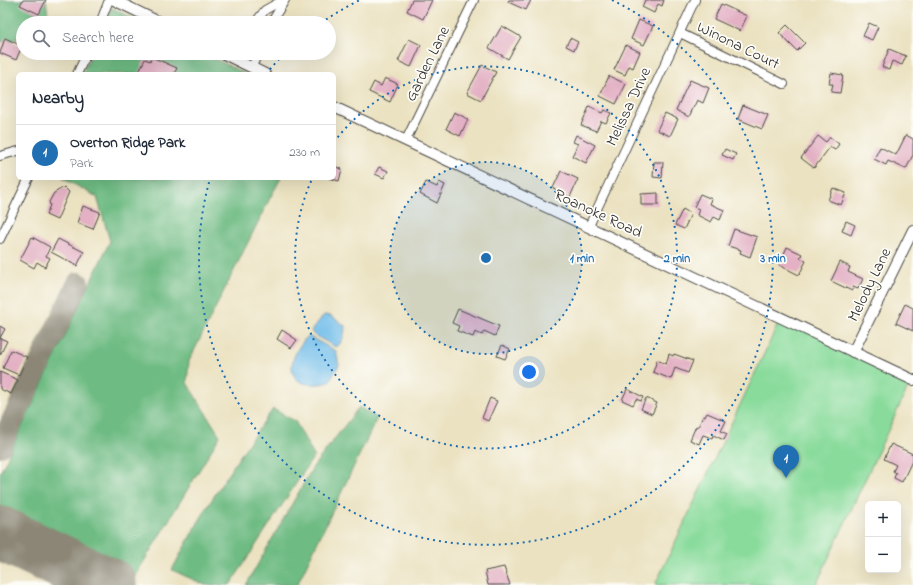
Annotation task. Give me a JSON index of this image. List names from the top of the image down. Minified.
{"streets":{"street":["Winona Court","Garden Lane","Melissa Drive","Roanoke Road","Melody Lane"]},"crossings":[["Winona Court","Melissa Drive"],["Garden Lane","Roanoke Road"],["Melissa Drive","Roanoke Road"],["Roanoke Road","Melody Lane"]],"page":{"search":"Search here","heading":"Nearby","list":[{"mark":"1","name":"Overton Ridge Park","note":"Park","value":"230 m"}],"pins":"1","map_buttons":["+","−"]},"rings":["1 min","2 min","3 min"]}
